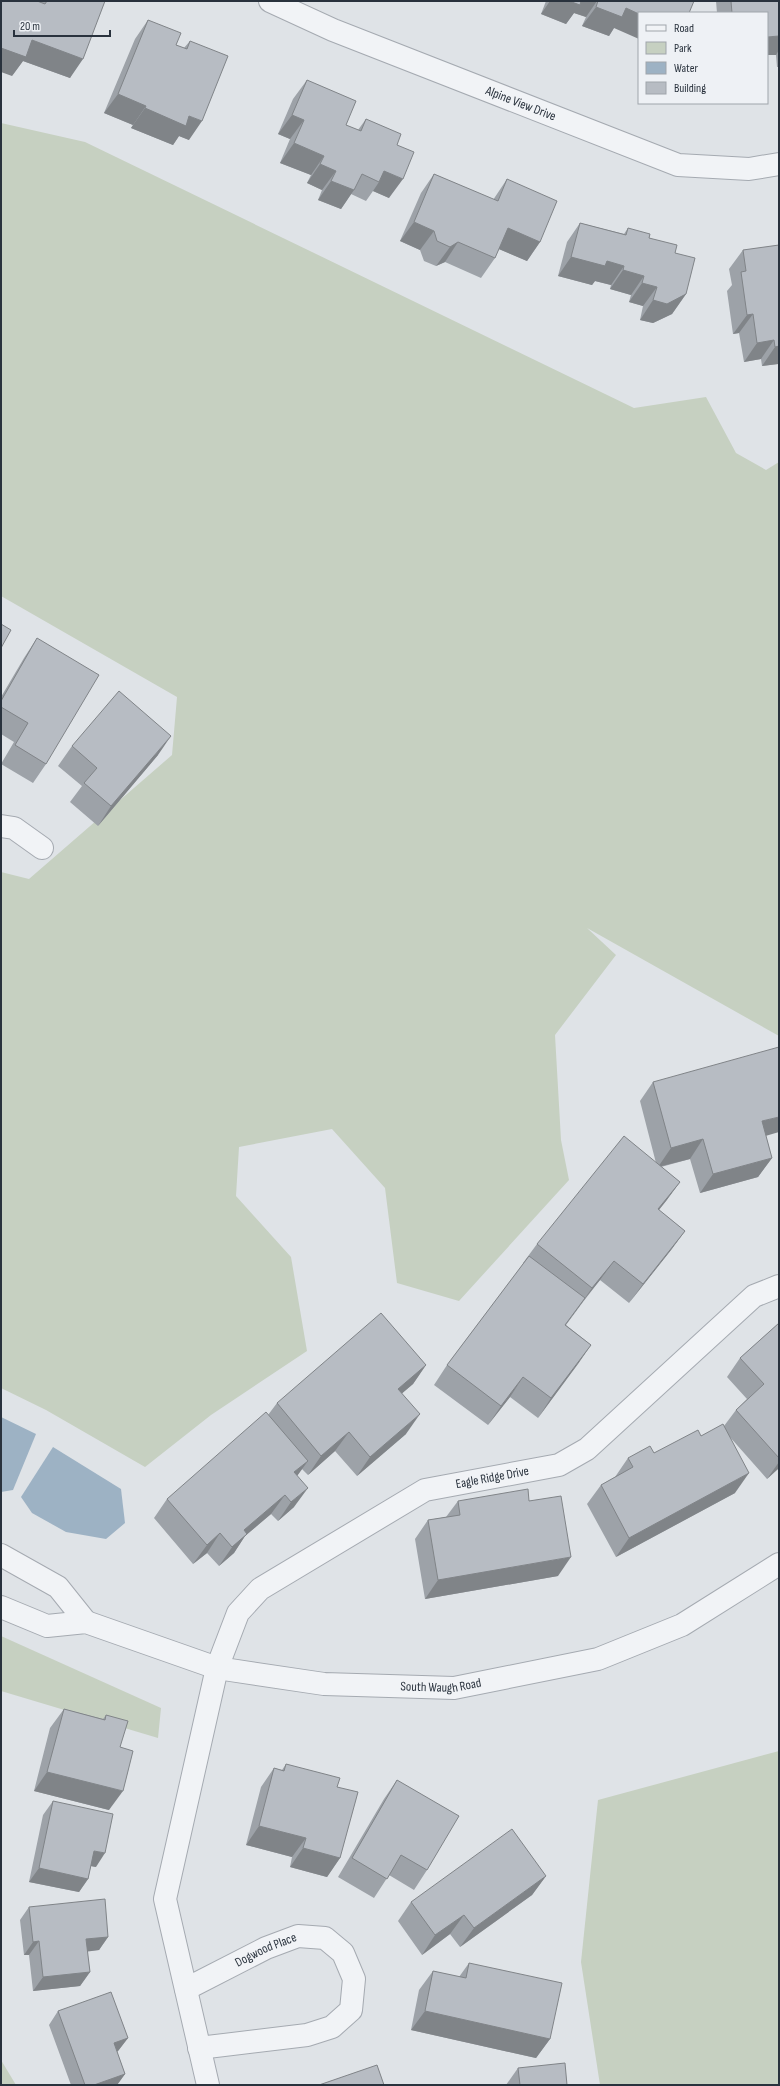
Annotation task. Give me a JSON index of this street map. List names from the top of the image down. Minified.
{"streets":{"street":["Alpine View Drive","Eagle Ridge Drive","South Waugh Road","Dogwood Place"]},"crossings":[["Eagle Ridge Drive","South Waugh Road"]],"legend":["Road","Park","Water","Building"],"scale_bar":"20 m"}
